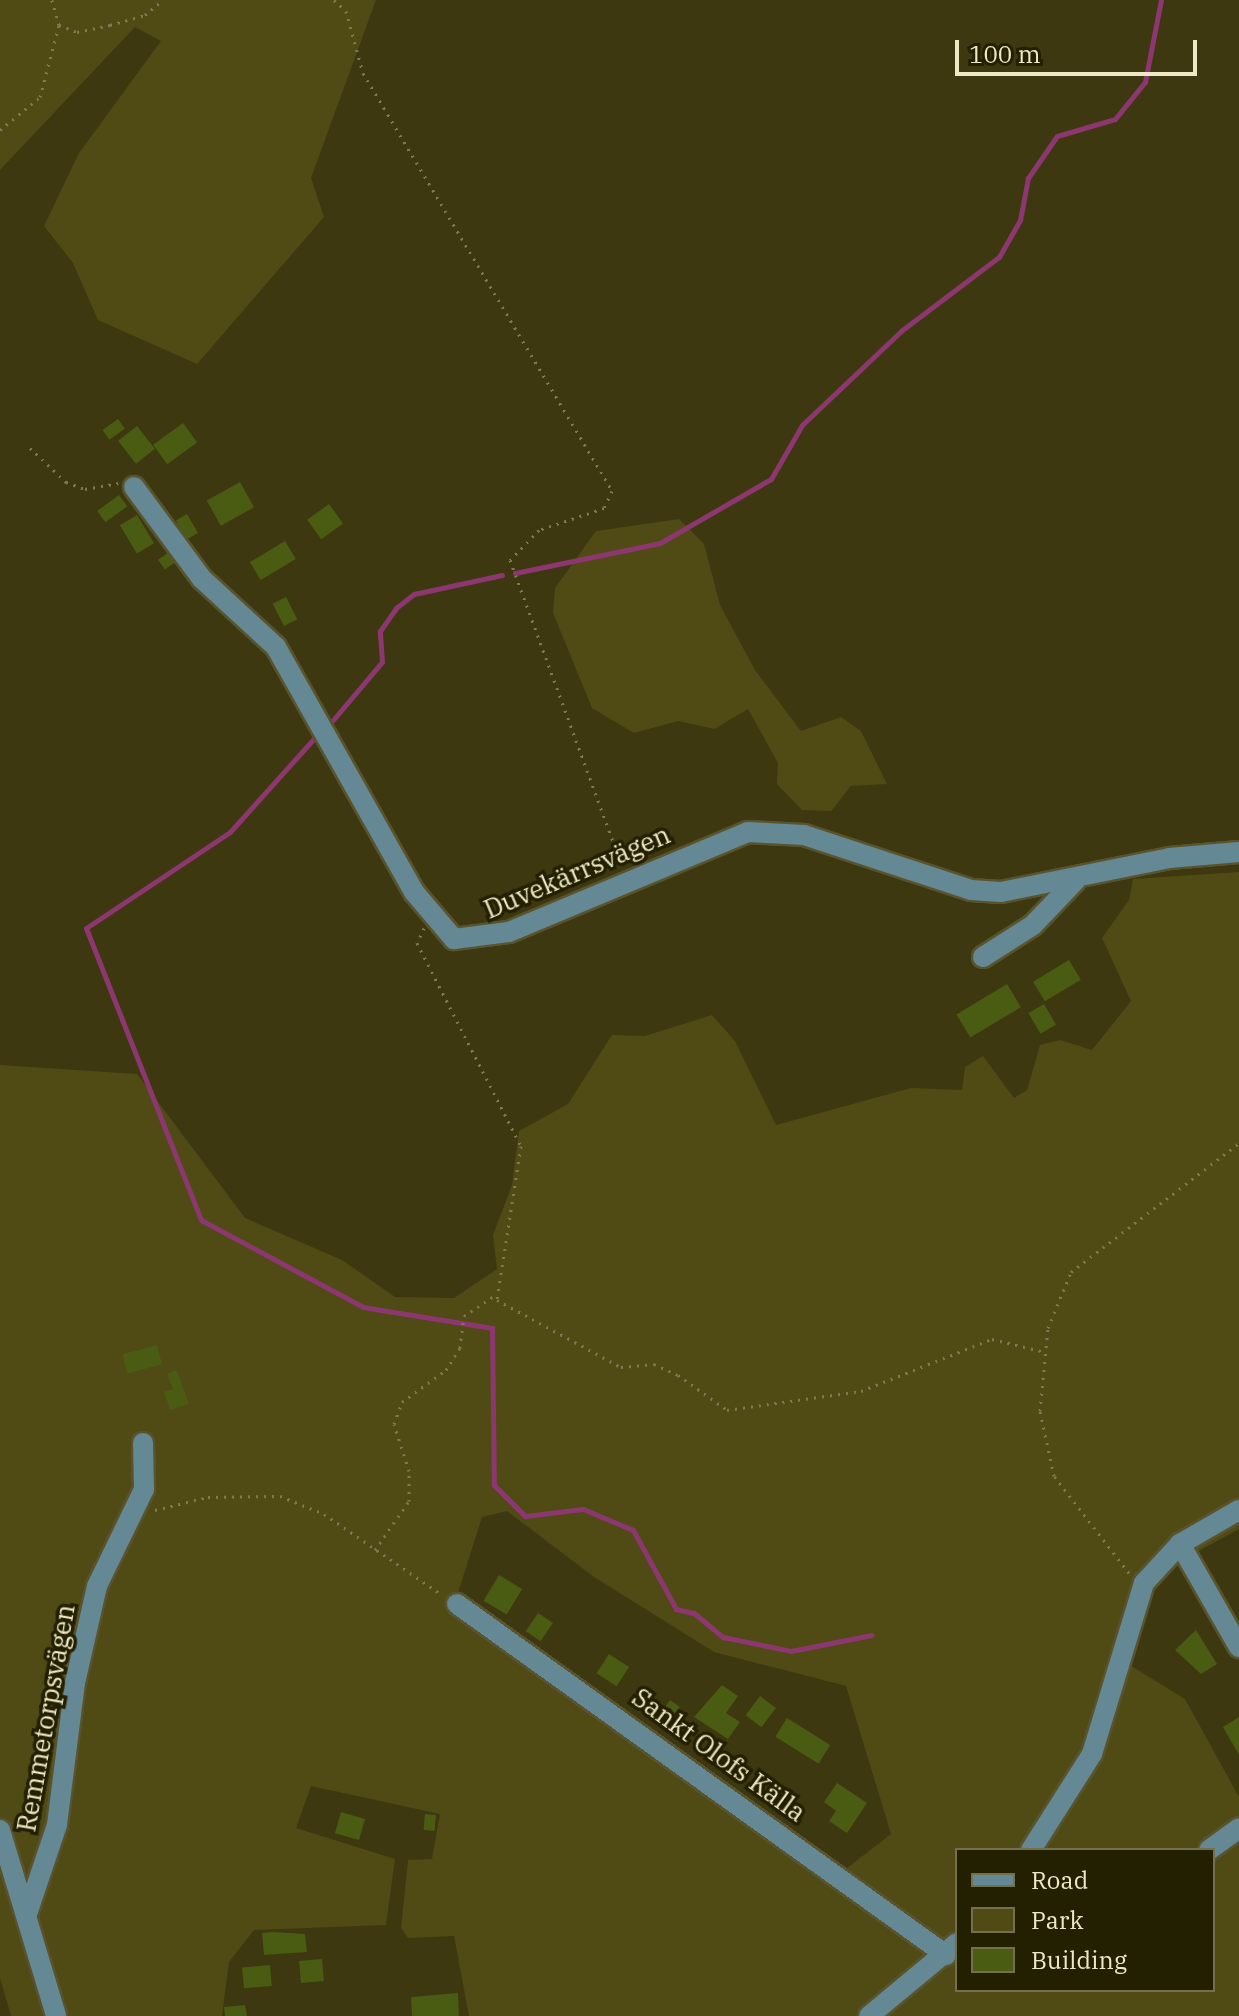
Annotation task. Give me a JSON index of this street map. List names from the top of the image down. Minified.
{"streets":{"street":["Duvekärrsvägen","Remmetorpsvägen","Sankt Olofs Källa"]},"legend":["Road","Park","Building"],"scale_bar":"100 m"}
